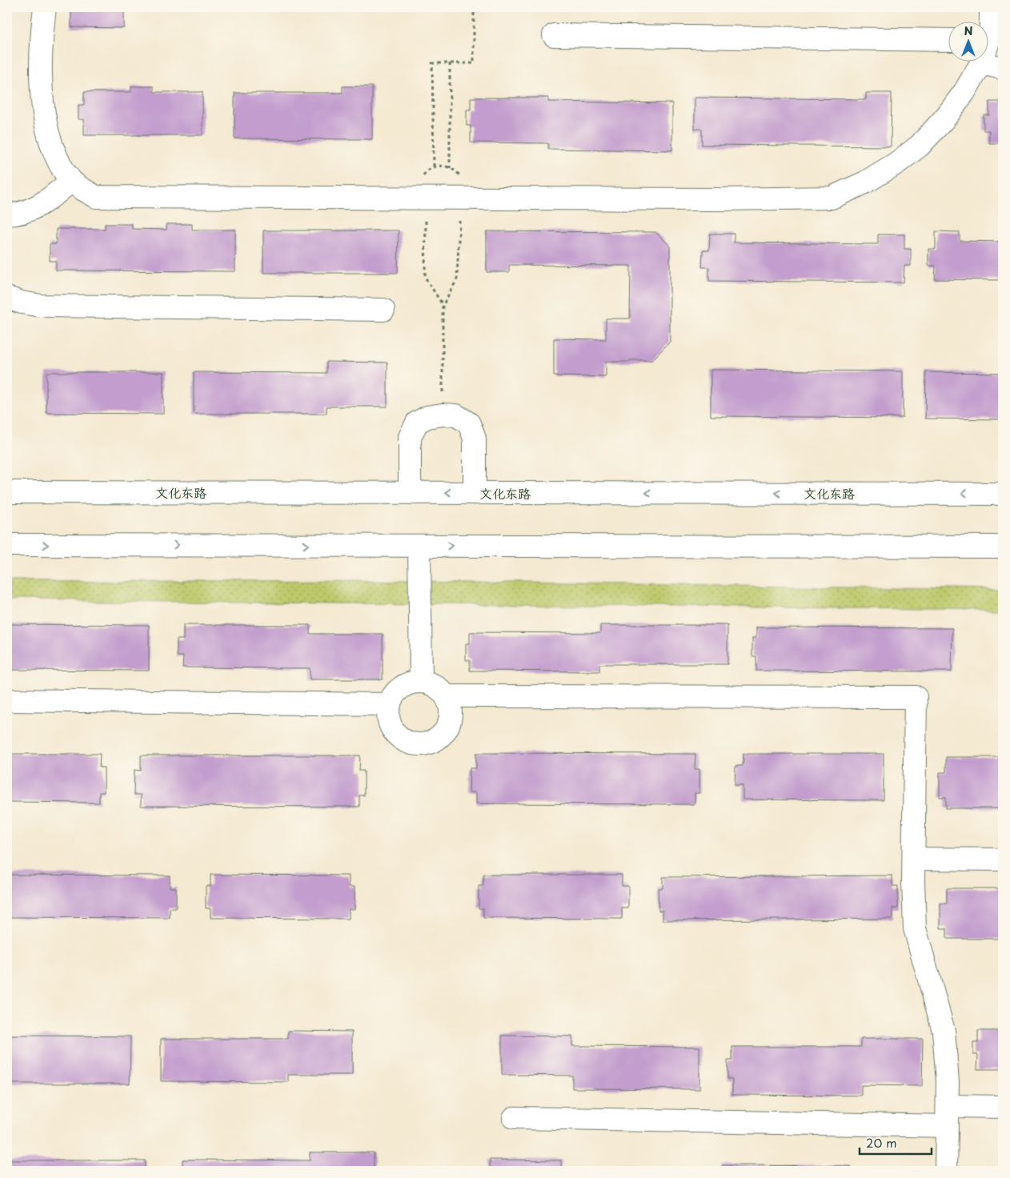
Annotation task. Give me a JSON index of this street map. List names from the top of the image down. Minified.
{"streets":{"main road":["文化东路"]},"scale_bar":"20 m","north":"top"}
